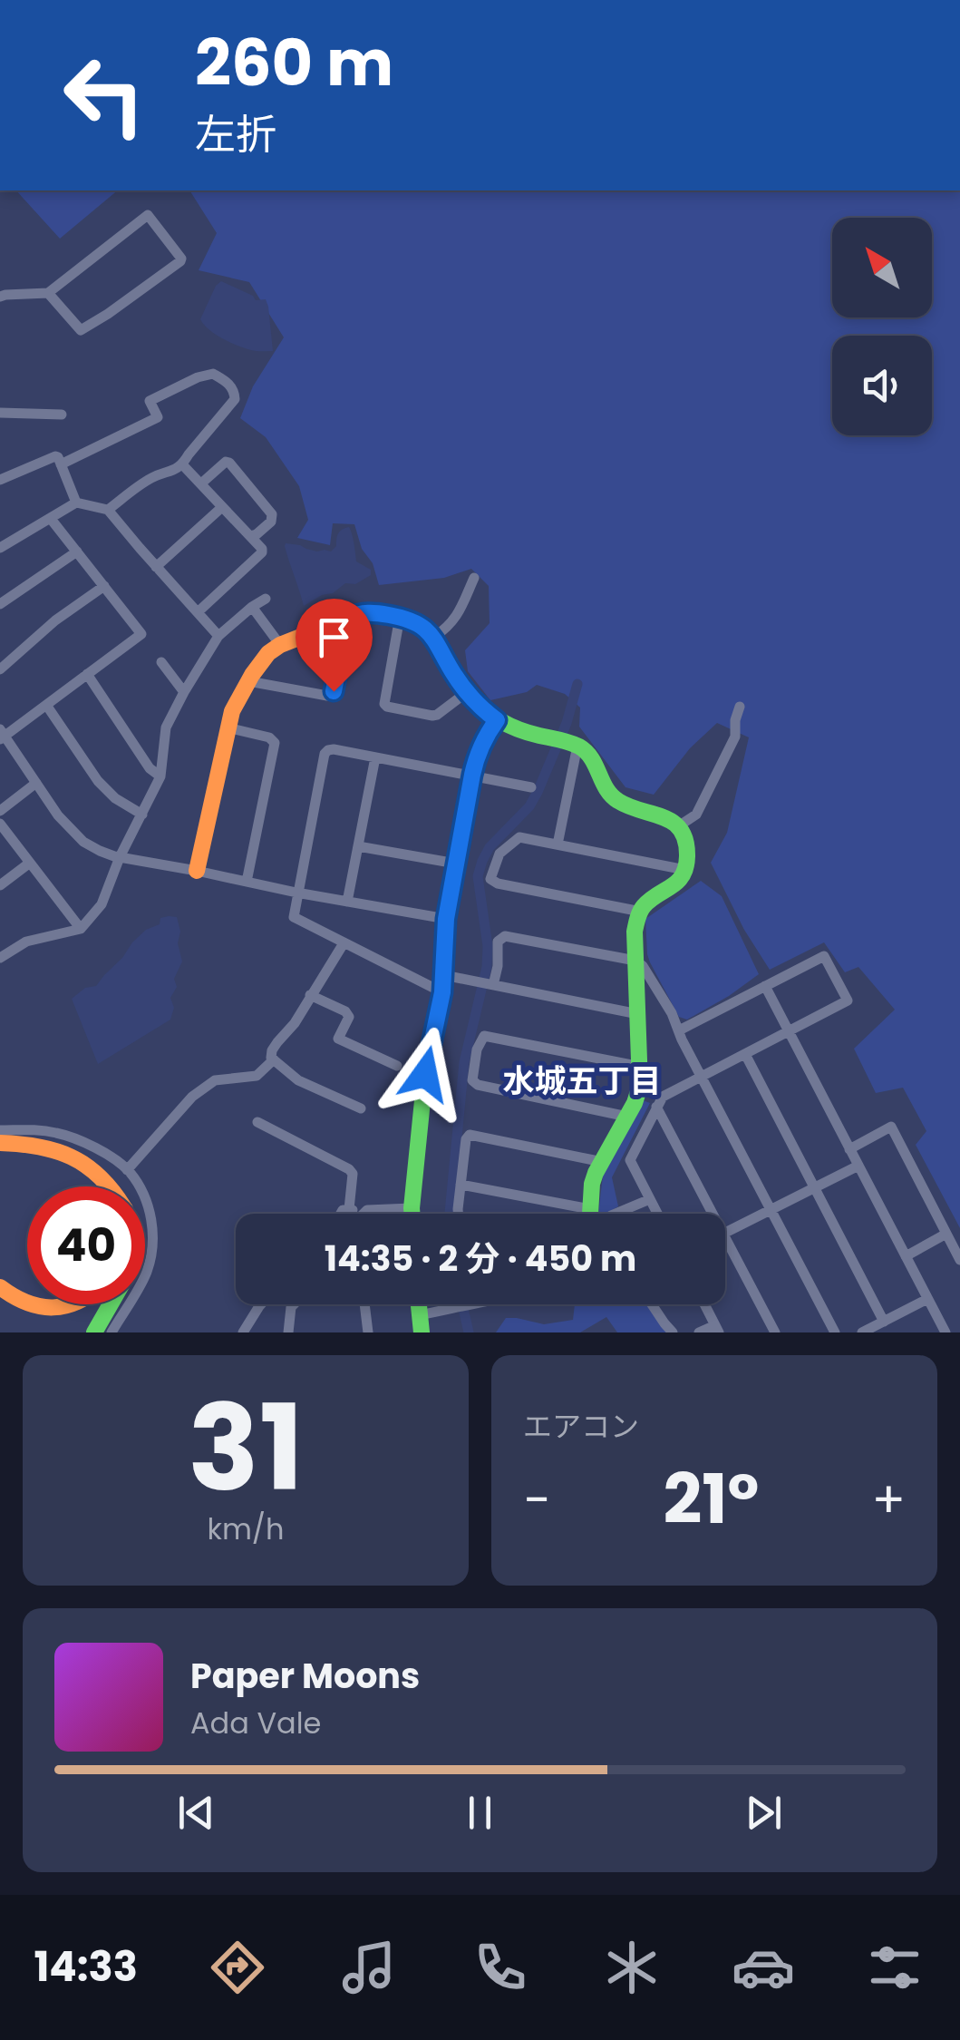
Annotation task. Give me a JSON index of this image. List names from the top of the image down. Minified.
{"districts":["水城五丁目"],"north":"top left","page":{"turn":["260 m","左折"],"limit":"40","trip":"14:35 · 2 分 · 450 m","tile":[["31","km/h"],"エアコン"],"heat":["−","21°","+"],"song":["Paper Moons","Ada Vale"],"tabs":"14:33"}}
